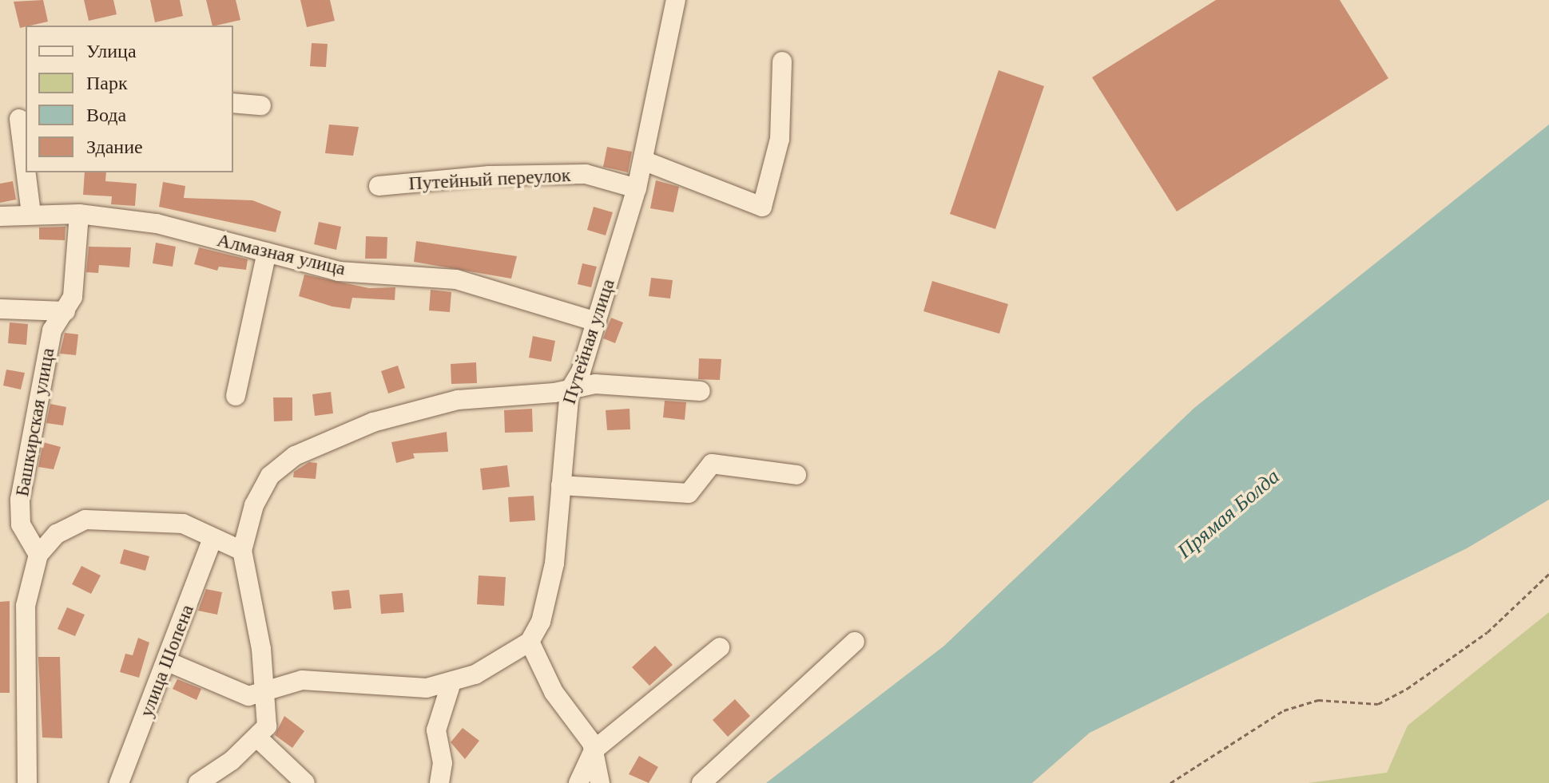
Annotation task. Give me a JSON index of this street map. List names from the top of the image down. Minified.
{"streets":{"street":["Путейный переулок","Алмазная улица","Путейная улица","Башкирская улица","улица Шопена"]},"crossings":[["Путейный переулок","Путейная улица"],["Алмазная улица","Путейная улица"],["Алмазная улица","Башкирская улица"]],"water":["Прямая Болда"],"legend":["Улица","Парк","Вода","Здание"]}
